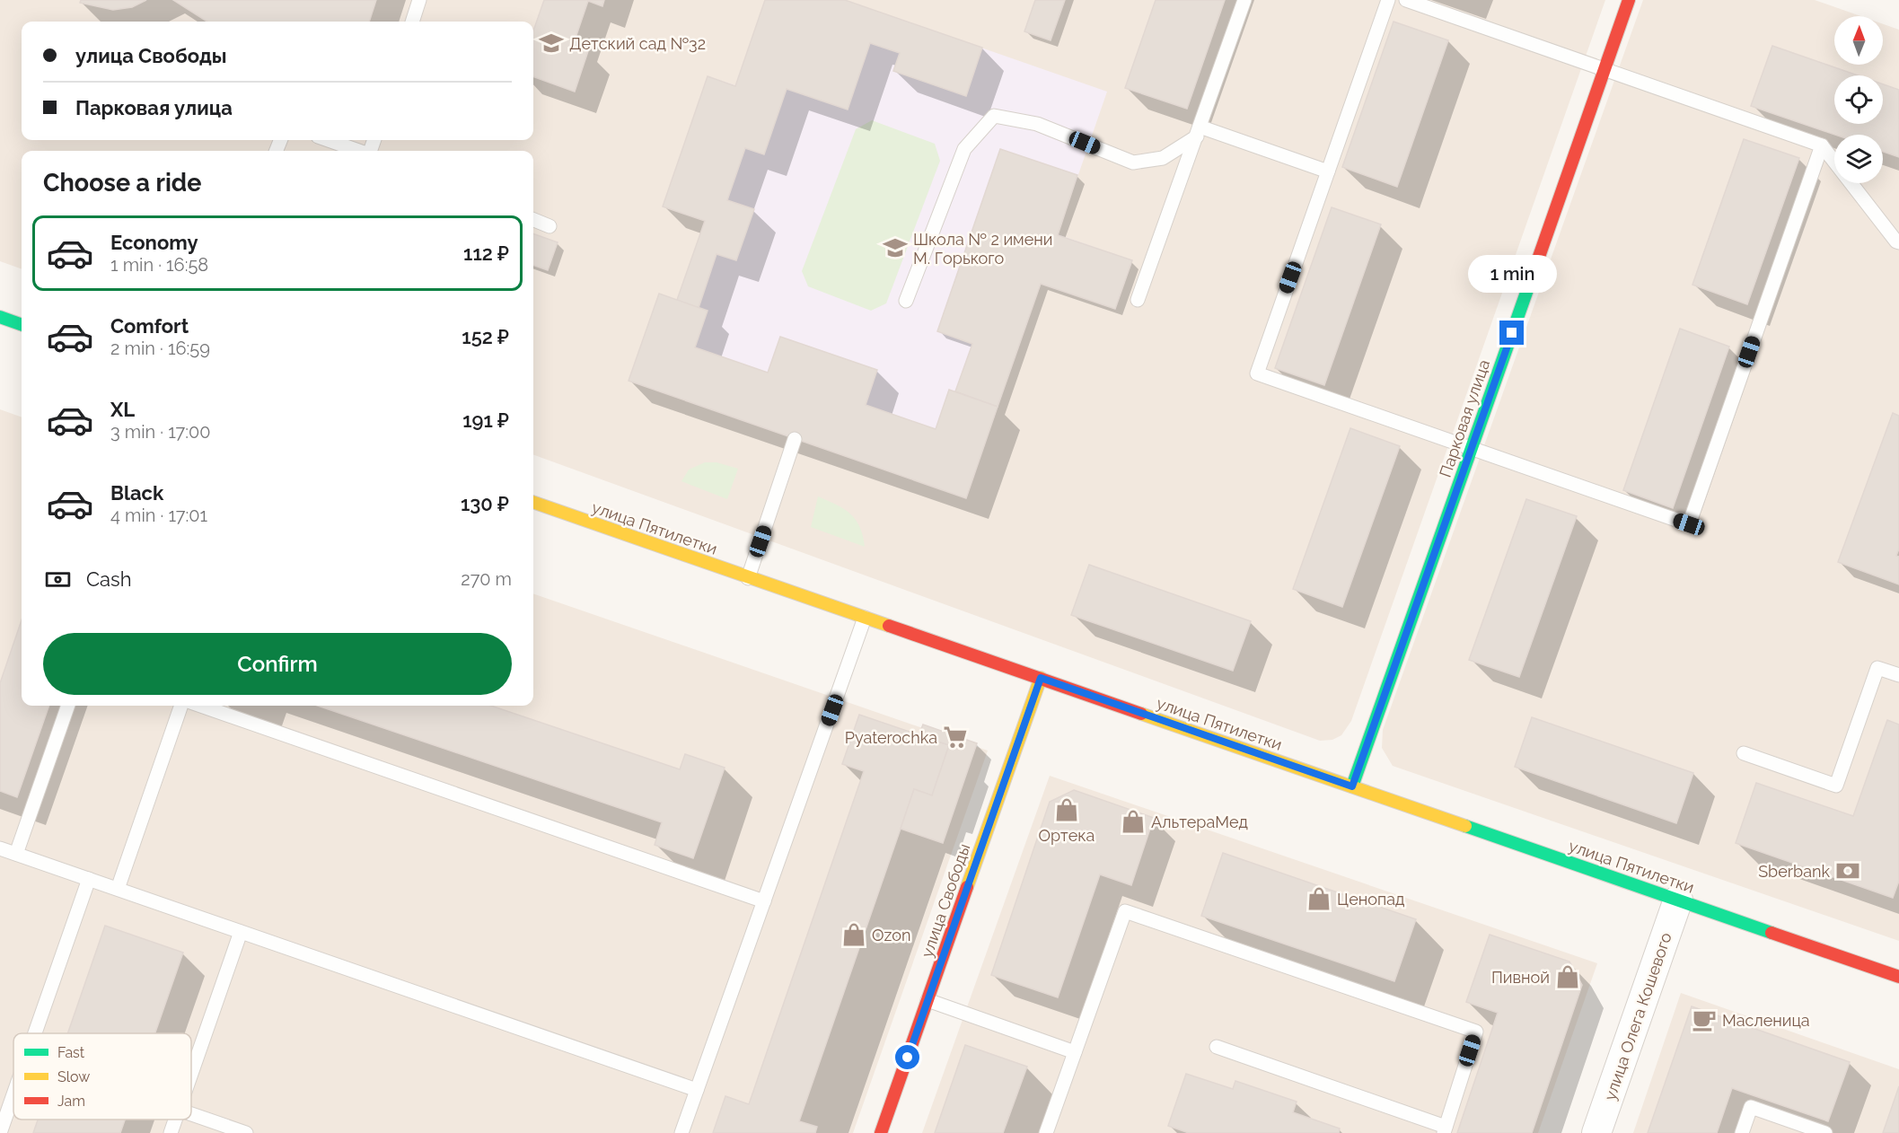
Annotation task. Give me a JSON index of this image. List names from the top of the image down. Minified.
{"streets":{"main road":["Парковая улица","улица Пятилетки","улица Свободы"],"street":["улица Олега Кошевого"]},"crossings":[["Парковая улица","улица Пятилетки"],["улица Пятилетки","улица Свободы"],["улица Пятилетки","улица Олега Кошевого"]],"places":{"school or university":["Детский сад №32","Школа № 2 имени М. Горького"],"supermarket":["Pyaterochka"],"shop":["Ортека","АльтераМед","Ценопад","Ozon","Пивной"],"bank":["Sberbank"],"cafe":["Масленица"]},"legend":["Fast","Slow","Jam"],"north":"top","page":{"banner":["улица Свободы","Парковая улица"],"heading":"Choose a ride","list":[{"name":"Economy","note":"1 min · 16:58","value":"112 ₽"},{"name":"Comfort","note":"2 min · 16:59","value":"152 ₽"},{"name":"XL","note":"3 min · 17:00","value":"191 ₽"},{"name":"Black","note":"4 min · 17:01","value":"130 ₽"}],"bubble":"1 min","pay":["Cash","270 m"],"buttons":"Confirm"}}
